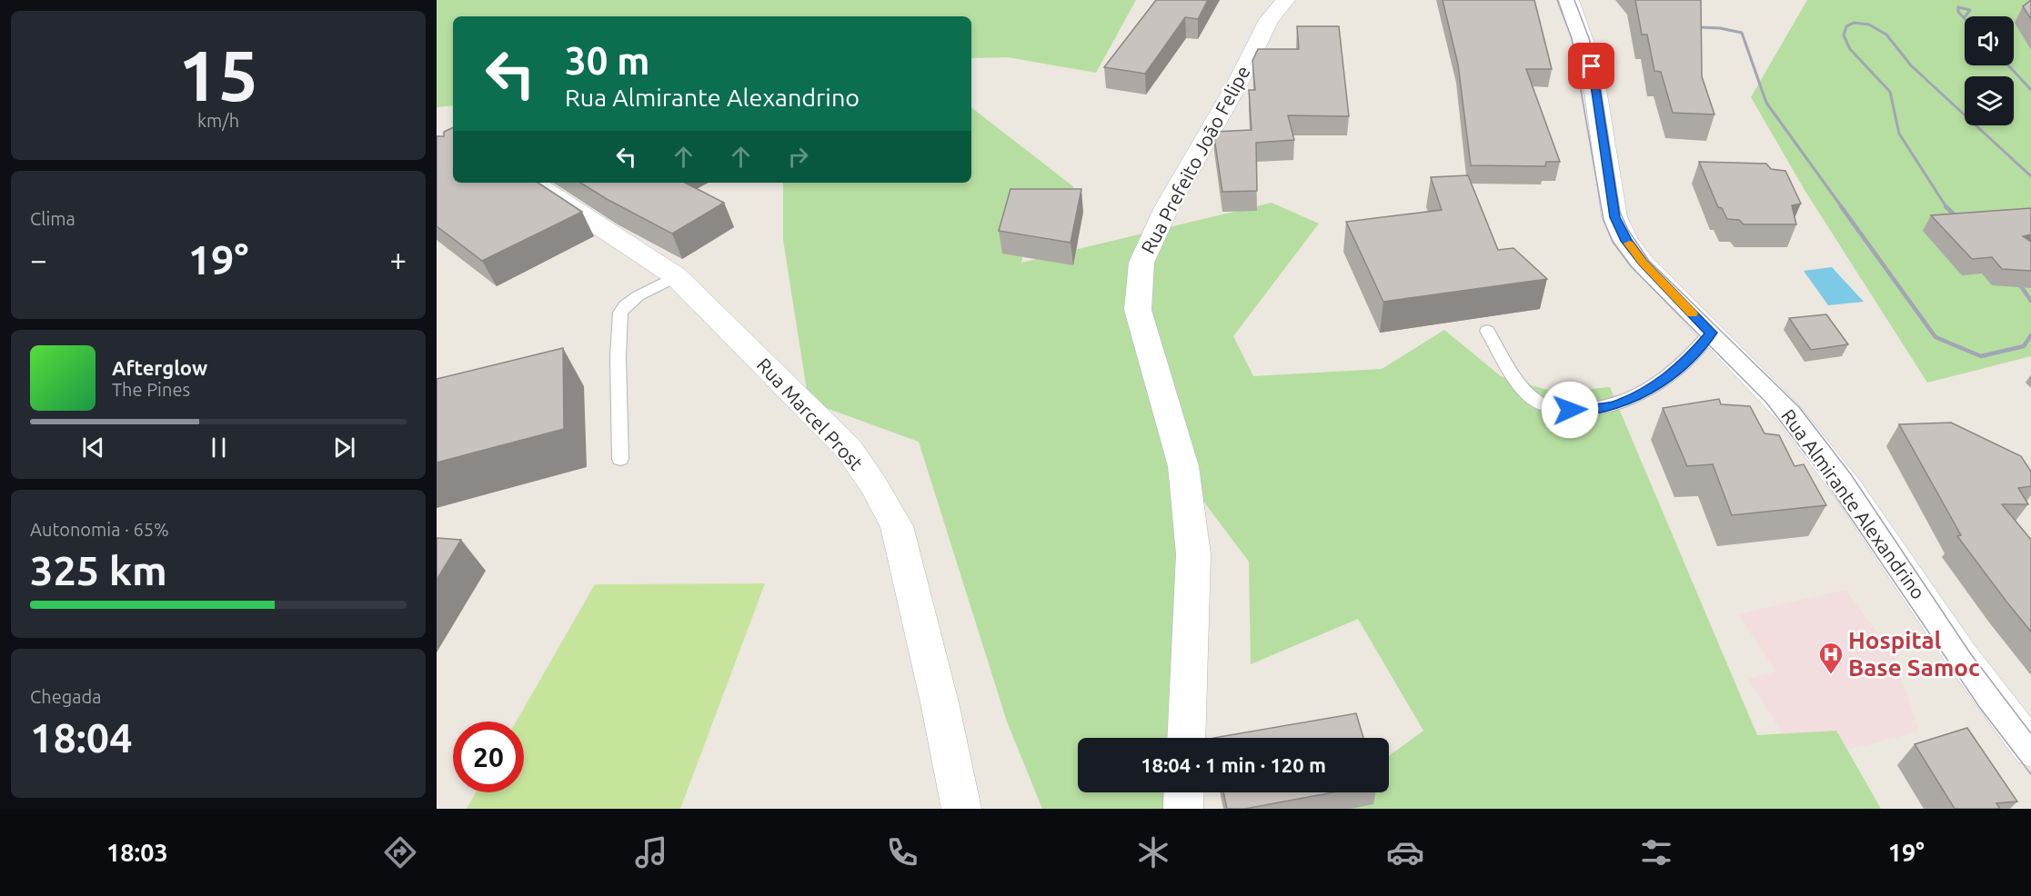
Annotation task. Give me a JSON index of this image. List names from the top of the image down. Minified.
{"streets":{"street":["Rua Prefeito João Felipe","Rua Marcel Prost","Rua Almirante Alexandrino"]},"places":{"hospital":["Hospital Base Samoc"]},"page":{"tile":[["15","km/h"],"Clima",["Autonomia · 65%","325 km"],["Chegada","18:04"]],"turn":["30 m","Rua Almirante Alexandrino"],"heat":["−","19°","+"],"song":["Afterglow","The Pines"],"limit":"20","trip":"18:04 · 1 min · 120 m","tabs":["18:03","19°"]}}
